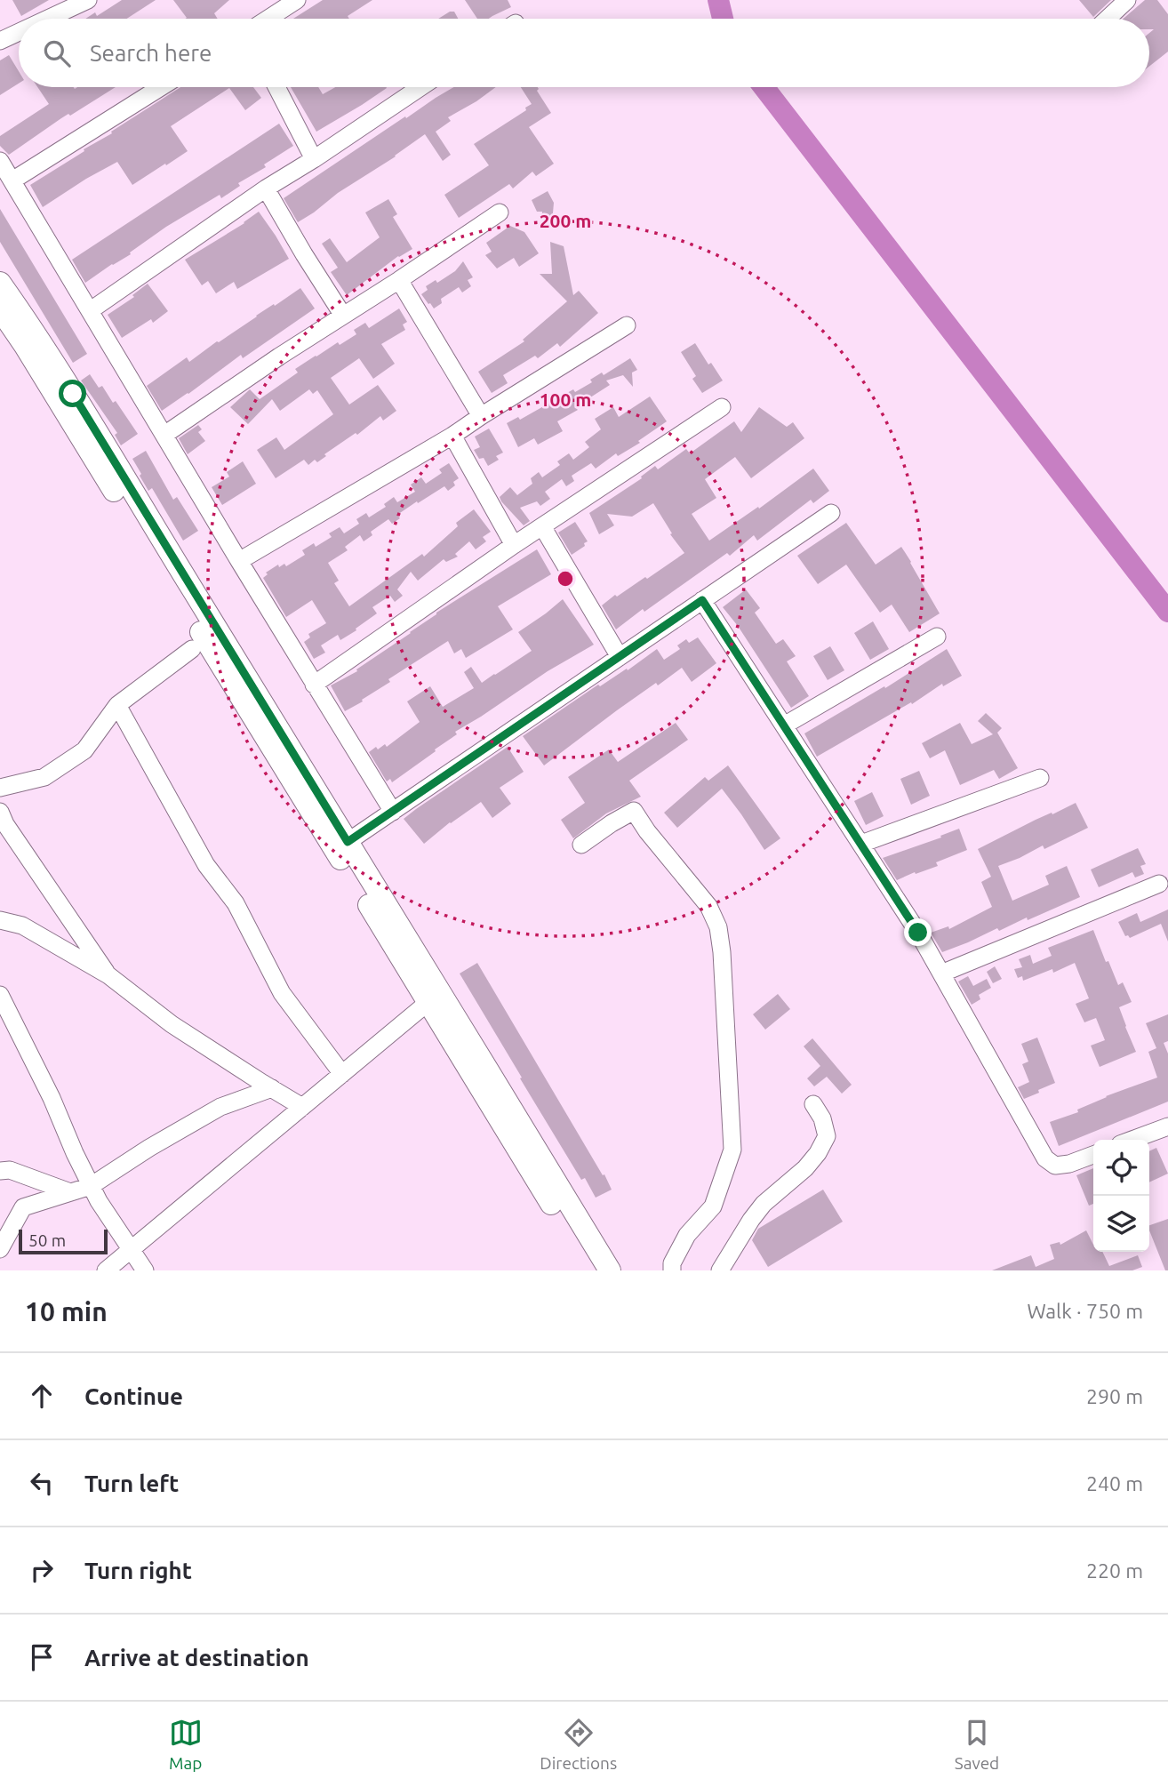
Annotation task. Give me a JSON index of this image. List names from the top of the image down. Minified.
{"scale_bar":"50 m","page":{"search":"Search here","scale":"50 m","heading":["10 min","Walk · 750 m"],"list":[["Continue","290 m"],["Turn left","240 m"],["Turn right","220 m"],"Arrive at destination"],"nav":["Map","Directions","Saved"]},"rings":["200 m","100 m"]}
